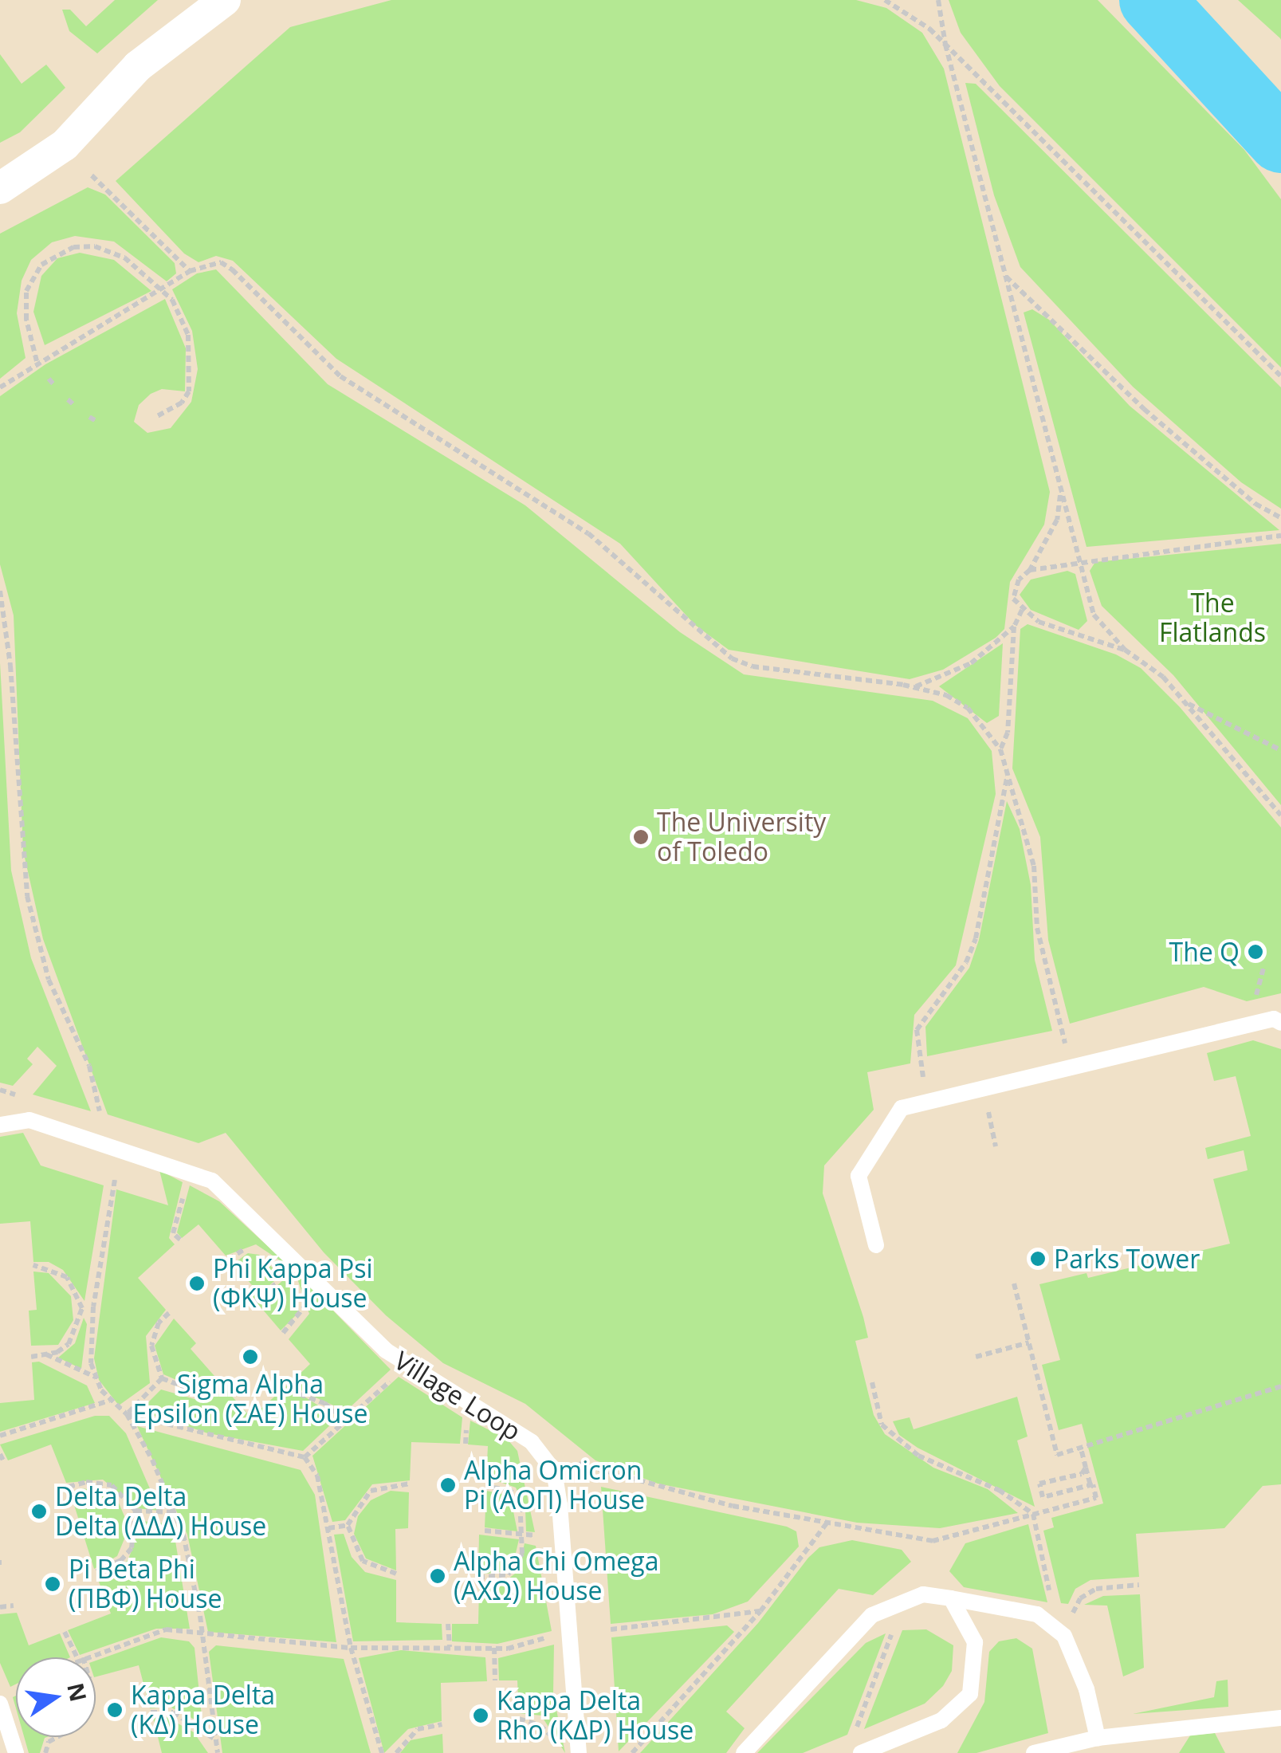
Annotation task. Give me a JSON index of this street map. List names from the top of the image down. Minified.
{"streets":{"lane":["Village Loop"]},"parks":["The Flatlands"],"places":["The University of Toledo","The Q","Parks Tower","Phi Kappa Psi (ΦΚΨ) House","Sigma Alpha Epsilon (ΣΑΕ) House","Alpha Omicron Pi (ΑΟΠ) House","Delta Delta Delta (ΔΔΔ) House","Alpha Chi Omega (ΑΧΩ) House","Pi Beta Phi (ΠΒΦ) House","Kappa Delta (ΚΔ) House","Kappa Delta Rho (ΚΔΡ) House"],"north":"right"}
